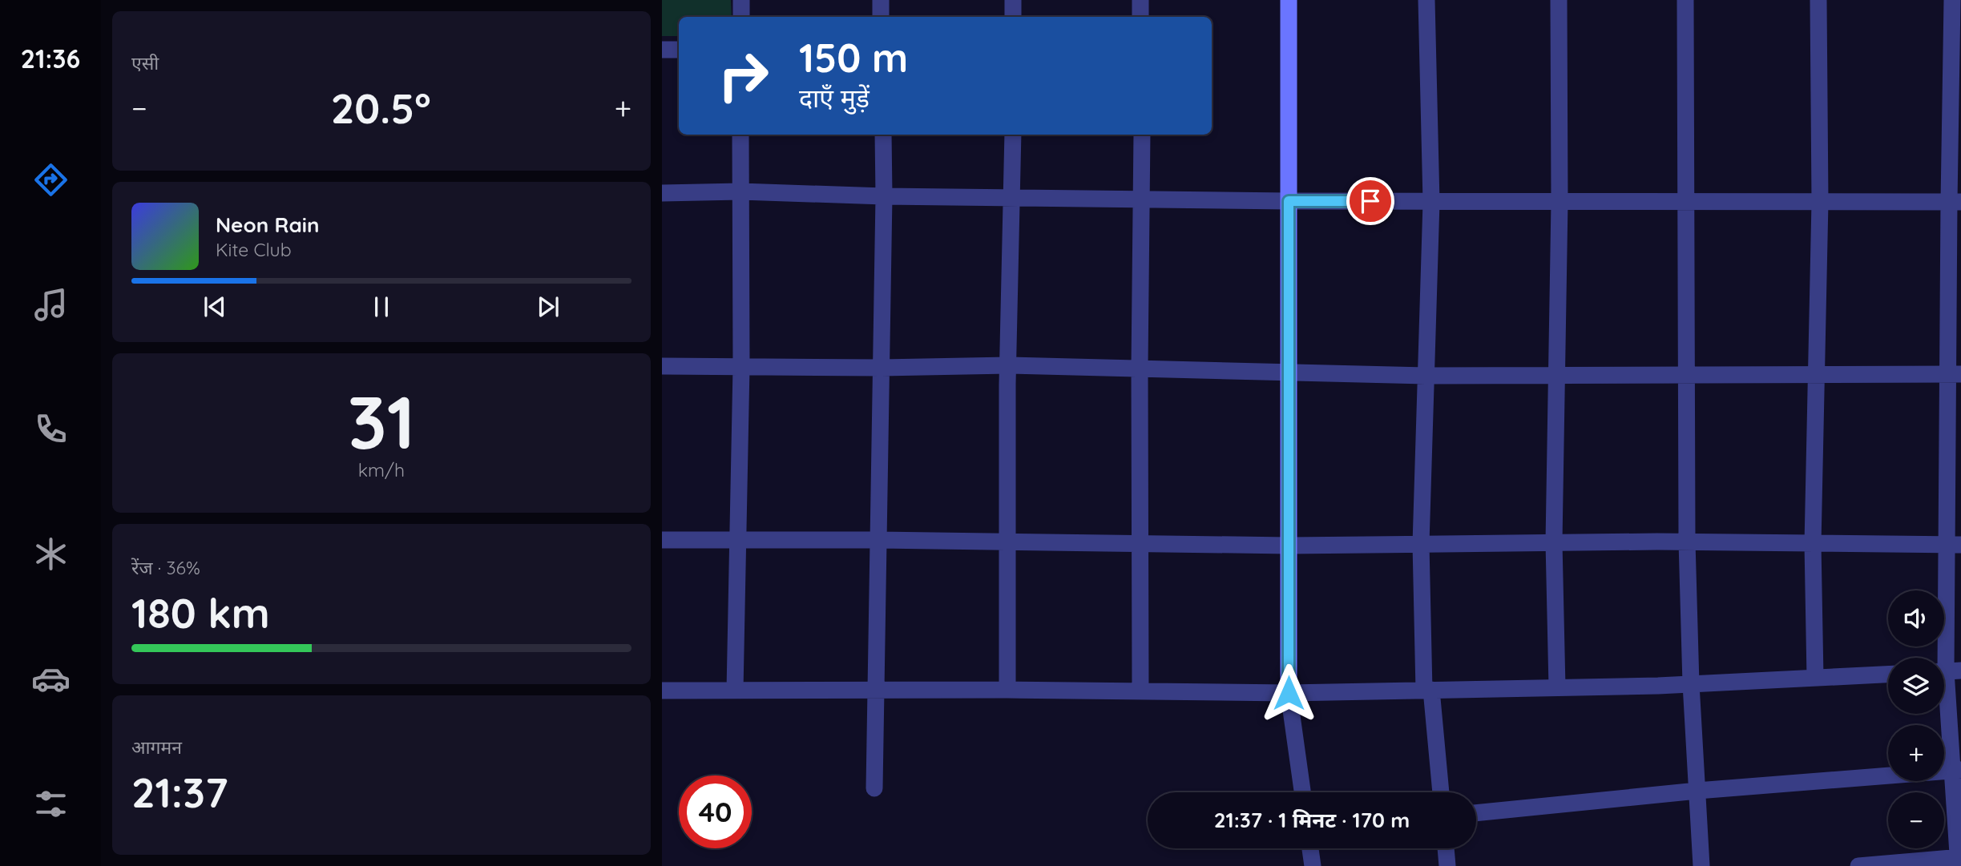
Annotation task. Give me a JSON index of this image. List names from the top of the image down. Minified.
{"page":{"tabs":"21:36","tile":["एसी",["31","km/h"],["रेंज · 36%","180 km"],["आगमन","21:37"]],"turn":["150 m","दाएँ मुड़ें"],"heat":["−","20.5°","+"],"song":["Neon Rain","Kite Club"],"map_buttons":["+","−"],"limit":"40","trip":"21:37 · 1 मिनट · 170 m"}}
